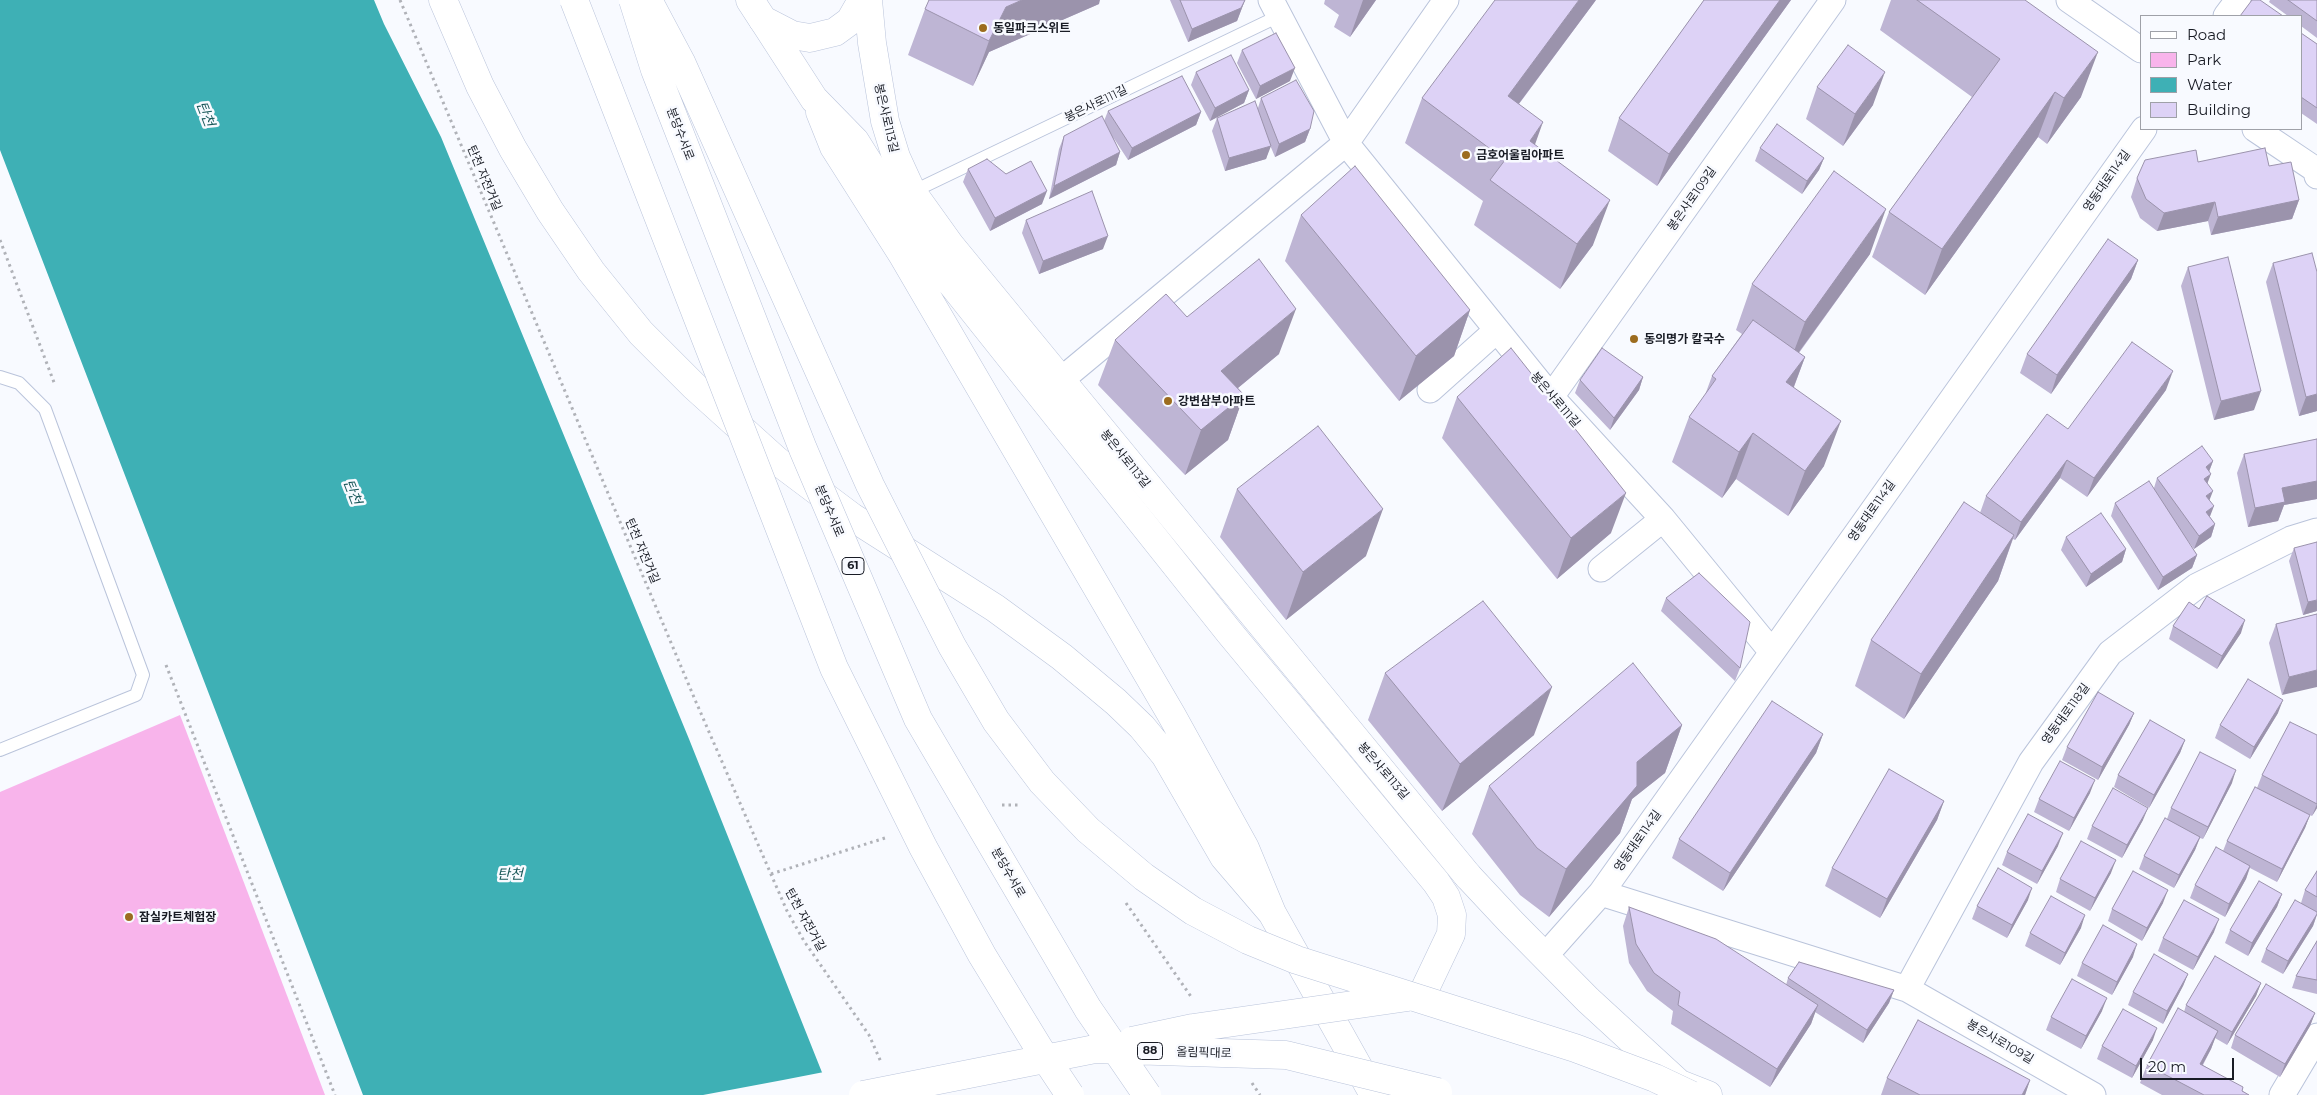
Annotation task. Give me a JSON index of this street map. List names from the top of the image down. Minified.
{"streets":{"main road":["봉은사로113길","분당수서로","61","88","올림픽대로"],"street":["봉은사로111길","영동대로114길","봉은사로109길","영동대로118길"],"path":["탄천 자전거길"]},"crossings":[["봉은사로111길","봉은사로113길"],["봉은사로111길","영동대로114길"],["봉은사로111길","봉은사로109길"],["봉은사로113길","영동대로114길"],["봉은사로109길","영동대로118길"]],"water":["탄천"],"places":["동일파크스위트","금호어울림아파트","동의명가 칼국수","강변삼부아파트","잠실카트체험장"],"legend":["Road","Park","Water","Building"],"scale_bar":"20 m"}
